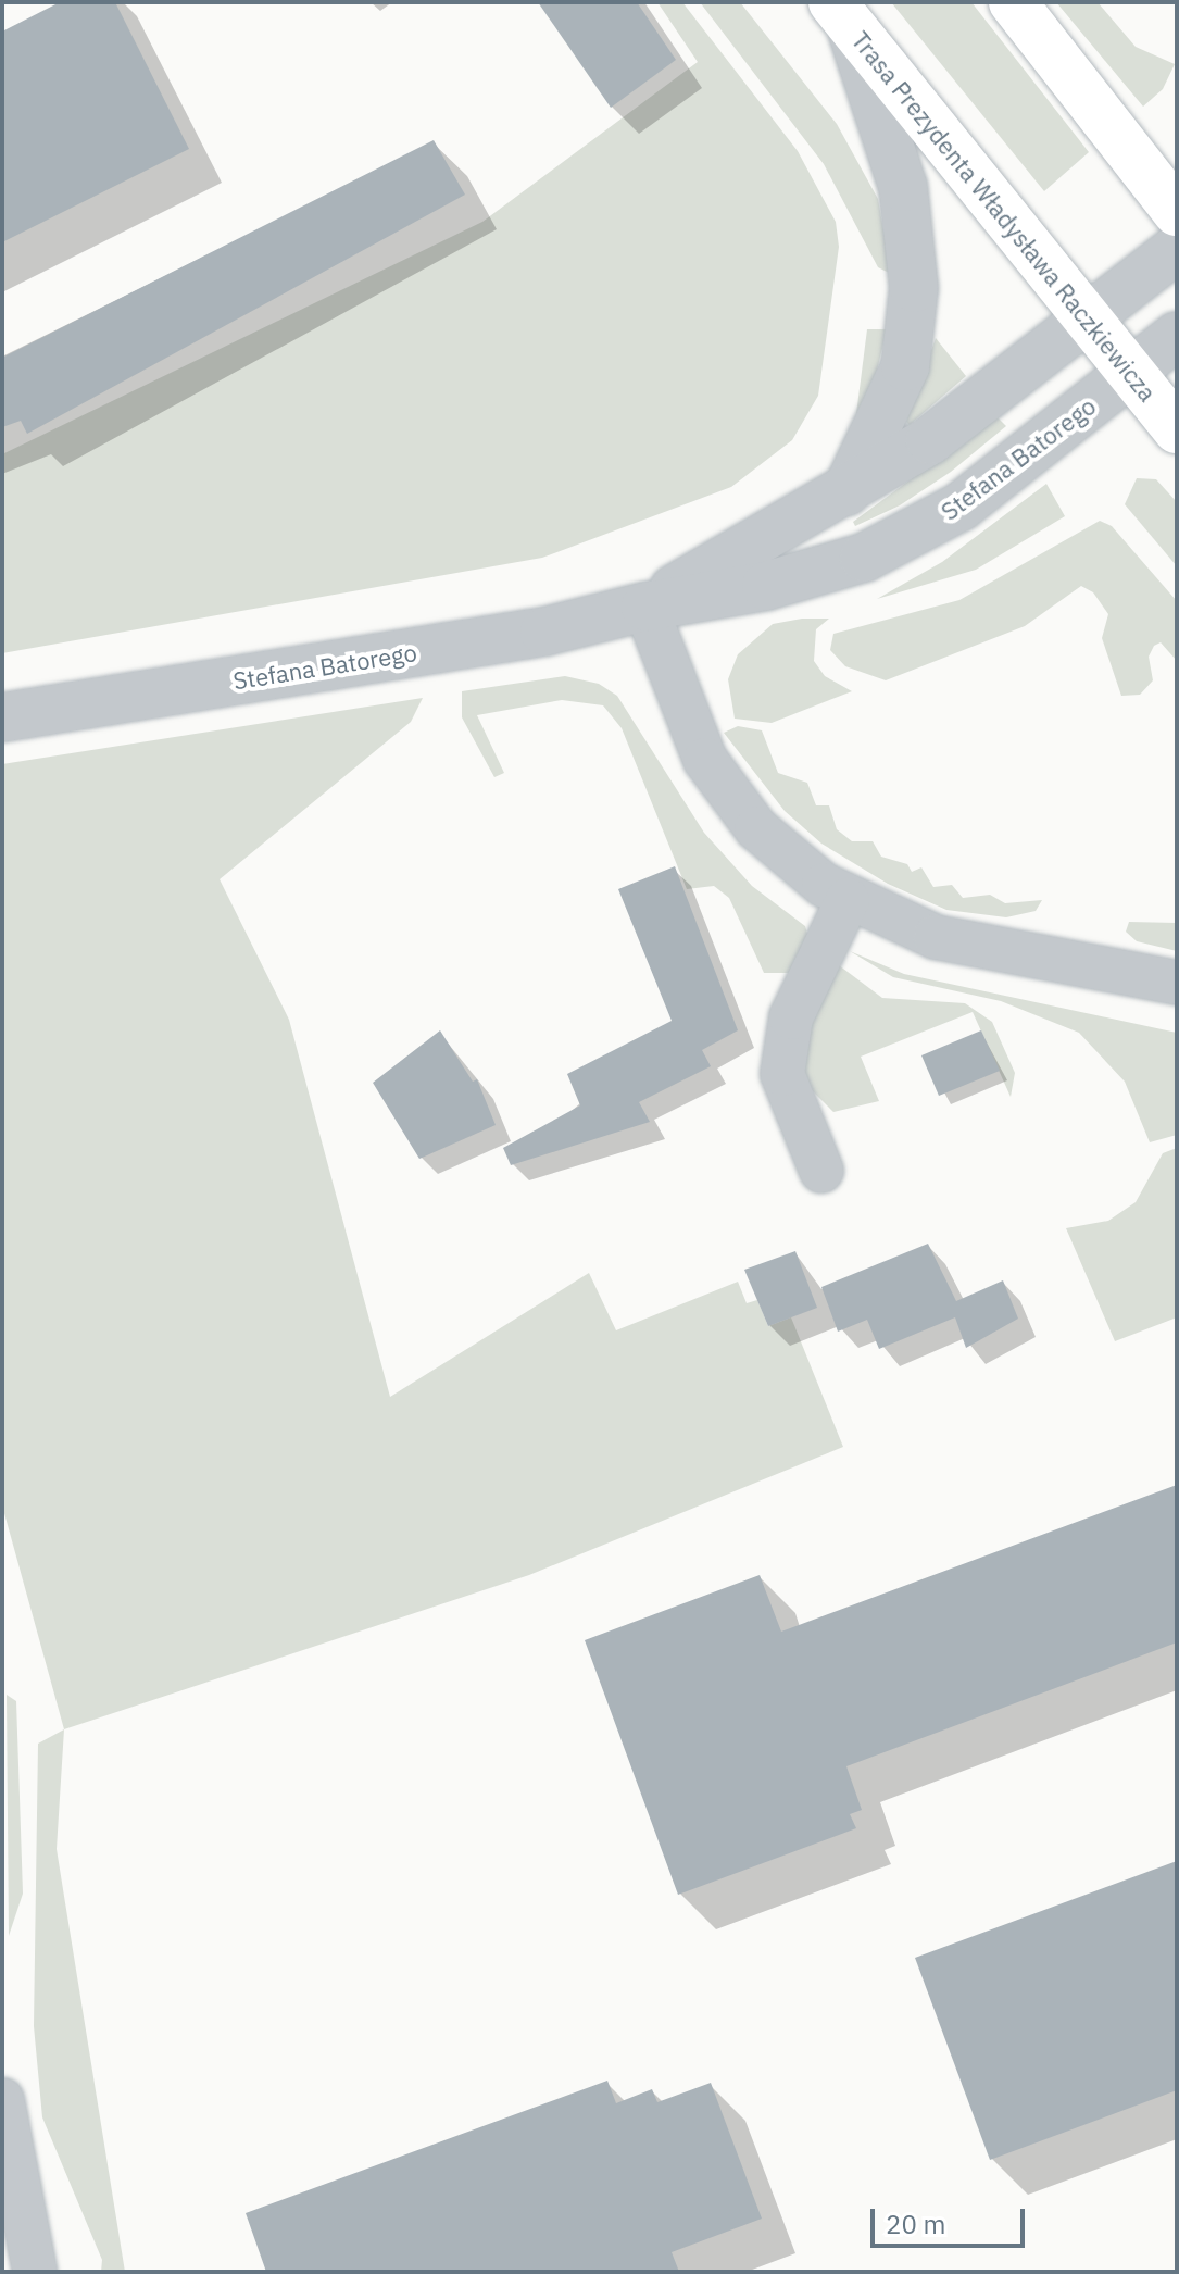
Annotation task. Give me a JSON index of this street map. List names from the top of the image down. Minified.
{"streets":{"main road":["Trasa Prezydenta Władysława Raczkiewicza"],"street":["Stefana Batorego"]},"crossings":[["Trasa Prezydenta Władysława Raczkiewicza","Stefana Batorego"]],"scale_bar":"20 m"}
